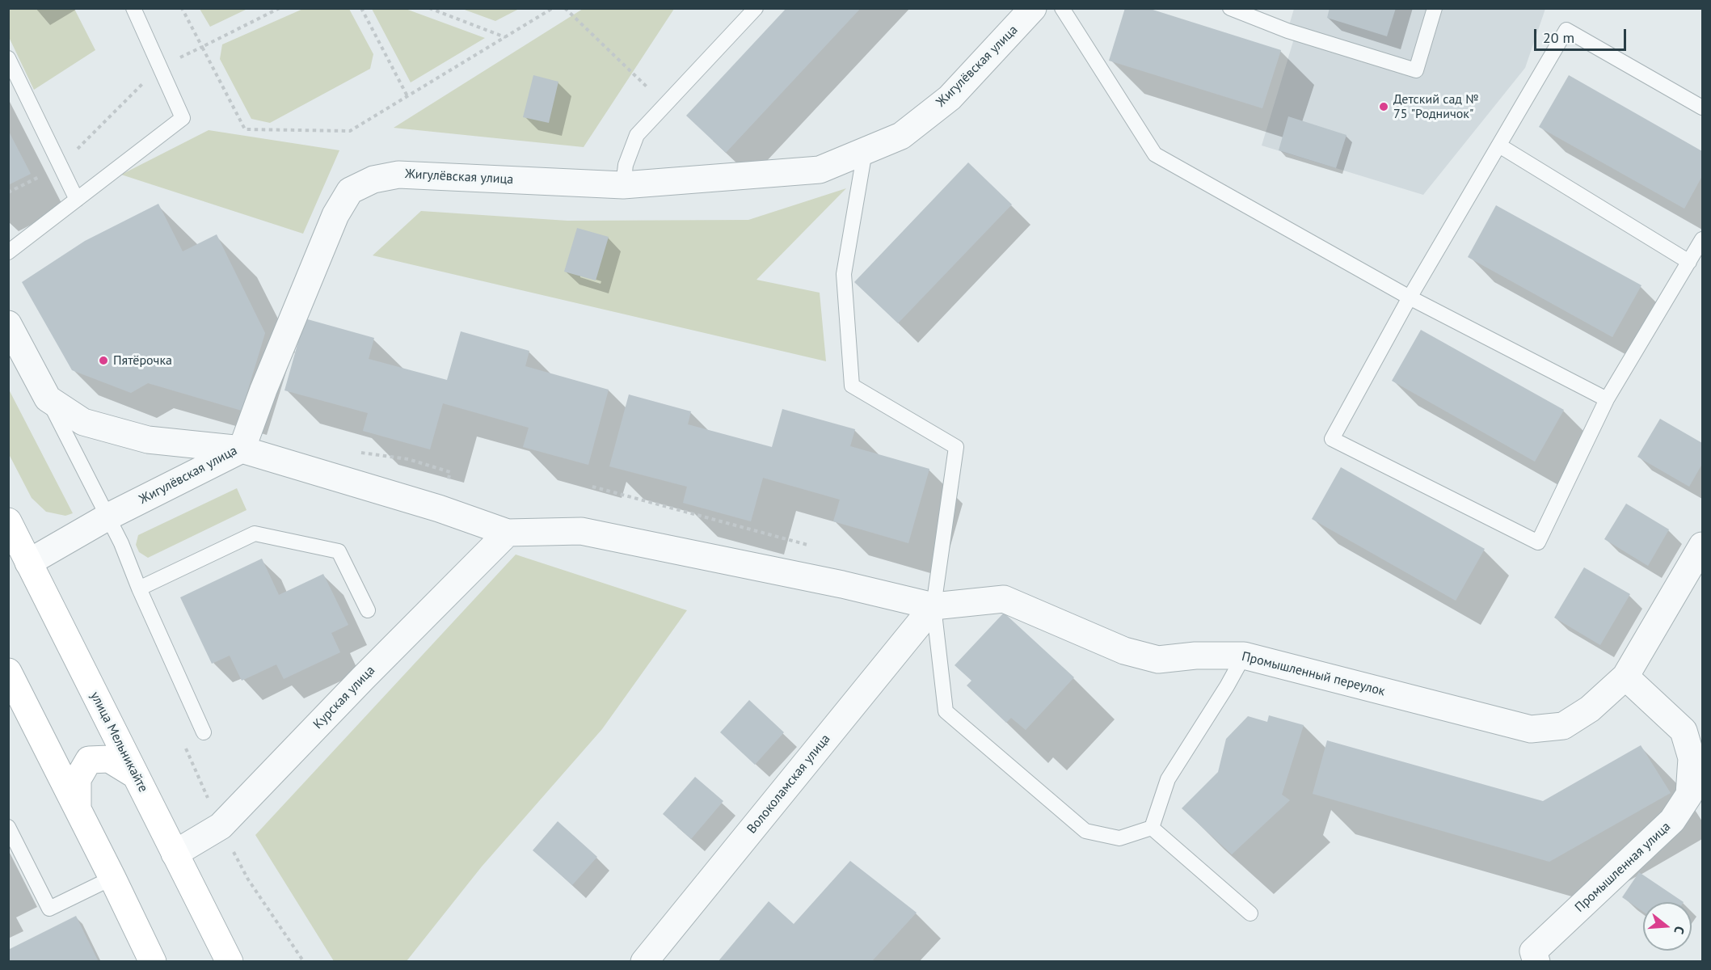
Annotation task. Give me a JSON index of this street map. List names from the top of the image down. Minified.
{"streets":{"main road":["улица Мельникайте"],"street":["Жигулёвская улица","Промышленный переулок","Курская улица","Волоколамская улица","Промышленная улица"]},"crossings":[["Жигулёвская улица","улица Мельникайте"],["Промышленный переулок","Курская улица"],["Промышленный переулок","Волоколамская улица"],["Промышленный переулок","Промышленная улица"],["Курская улица","улица Мельникайте"]],"places":["Детский сад № 75 \"Родничок\"","Пятёрочка"],"scale_bar":"20 m","north":"right"}
